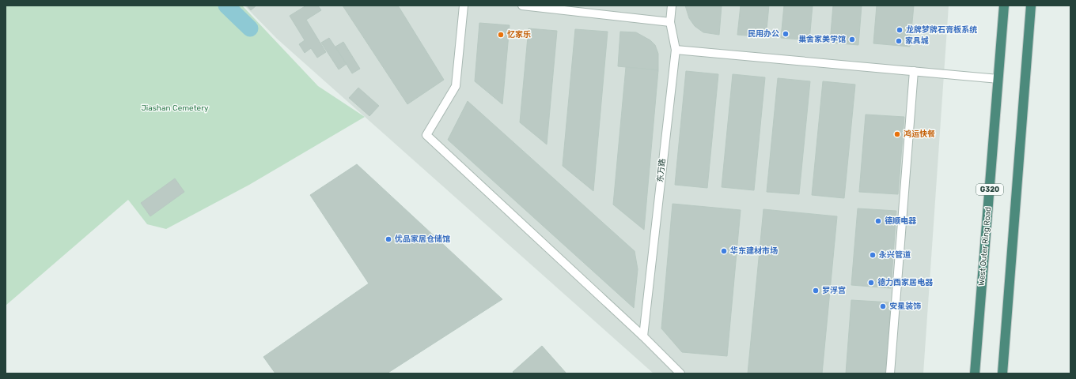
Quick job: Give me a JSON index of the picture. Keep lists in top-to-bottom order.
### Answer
{
  "streets": {
    "highway": ["G320", "West Outer Ring Road"],
    "lane": ["东万路"]
  },
  "parks": ["Jiashan Cemetery"],
  "places": [
    "龙牌梦牌石膏板系统",
    "民用办公",
    "忆家乐",
    "巢舍家美学馆",
    "家具城",
    "鸿运快餐",
    "德顺电器",
    "优品家居仓储馆",
    "华东建材市场",
    "永兴管道",
    "德力西家居电器",
    "罗浮宫",
    "安星装饰"
  ]
}
